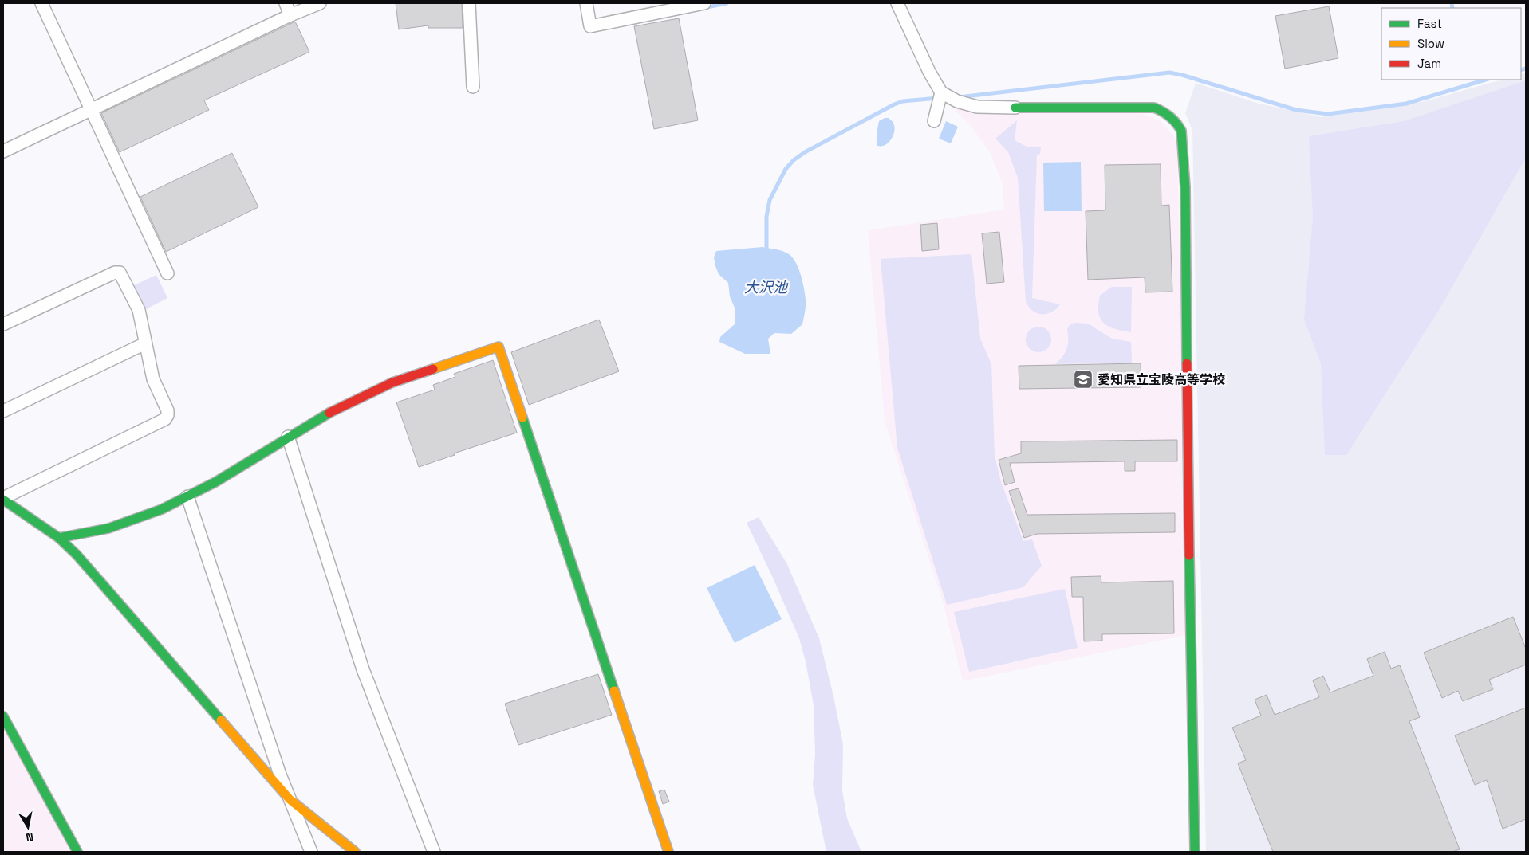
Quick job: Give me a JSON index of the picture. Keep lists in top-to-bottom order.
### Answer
{
  "water": ["大沢池"],
  "places": {
    "school or university": ["愛知県立宝陵高等学校"]
  },
  "legend": ["Fast", "Slow", "Jam"],
  "north": "bottom"
}
